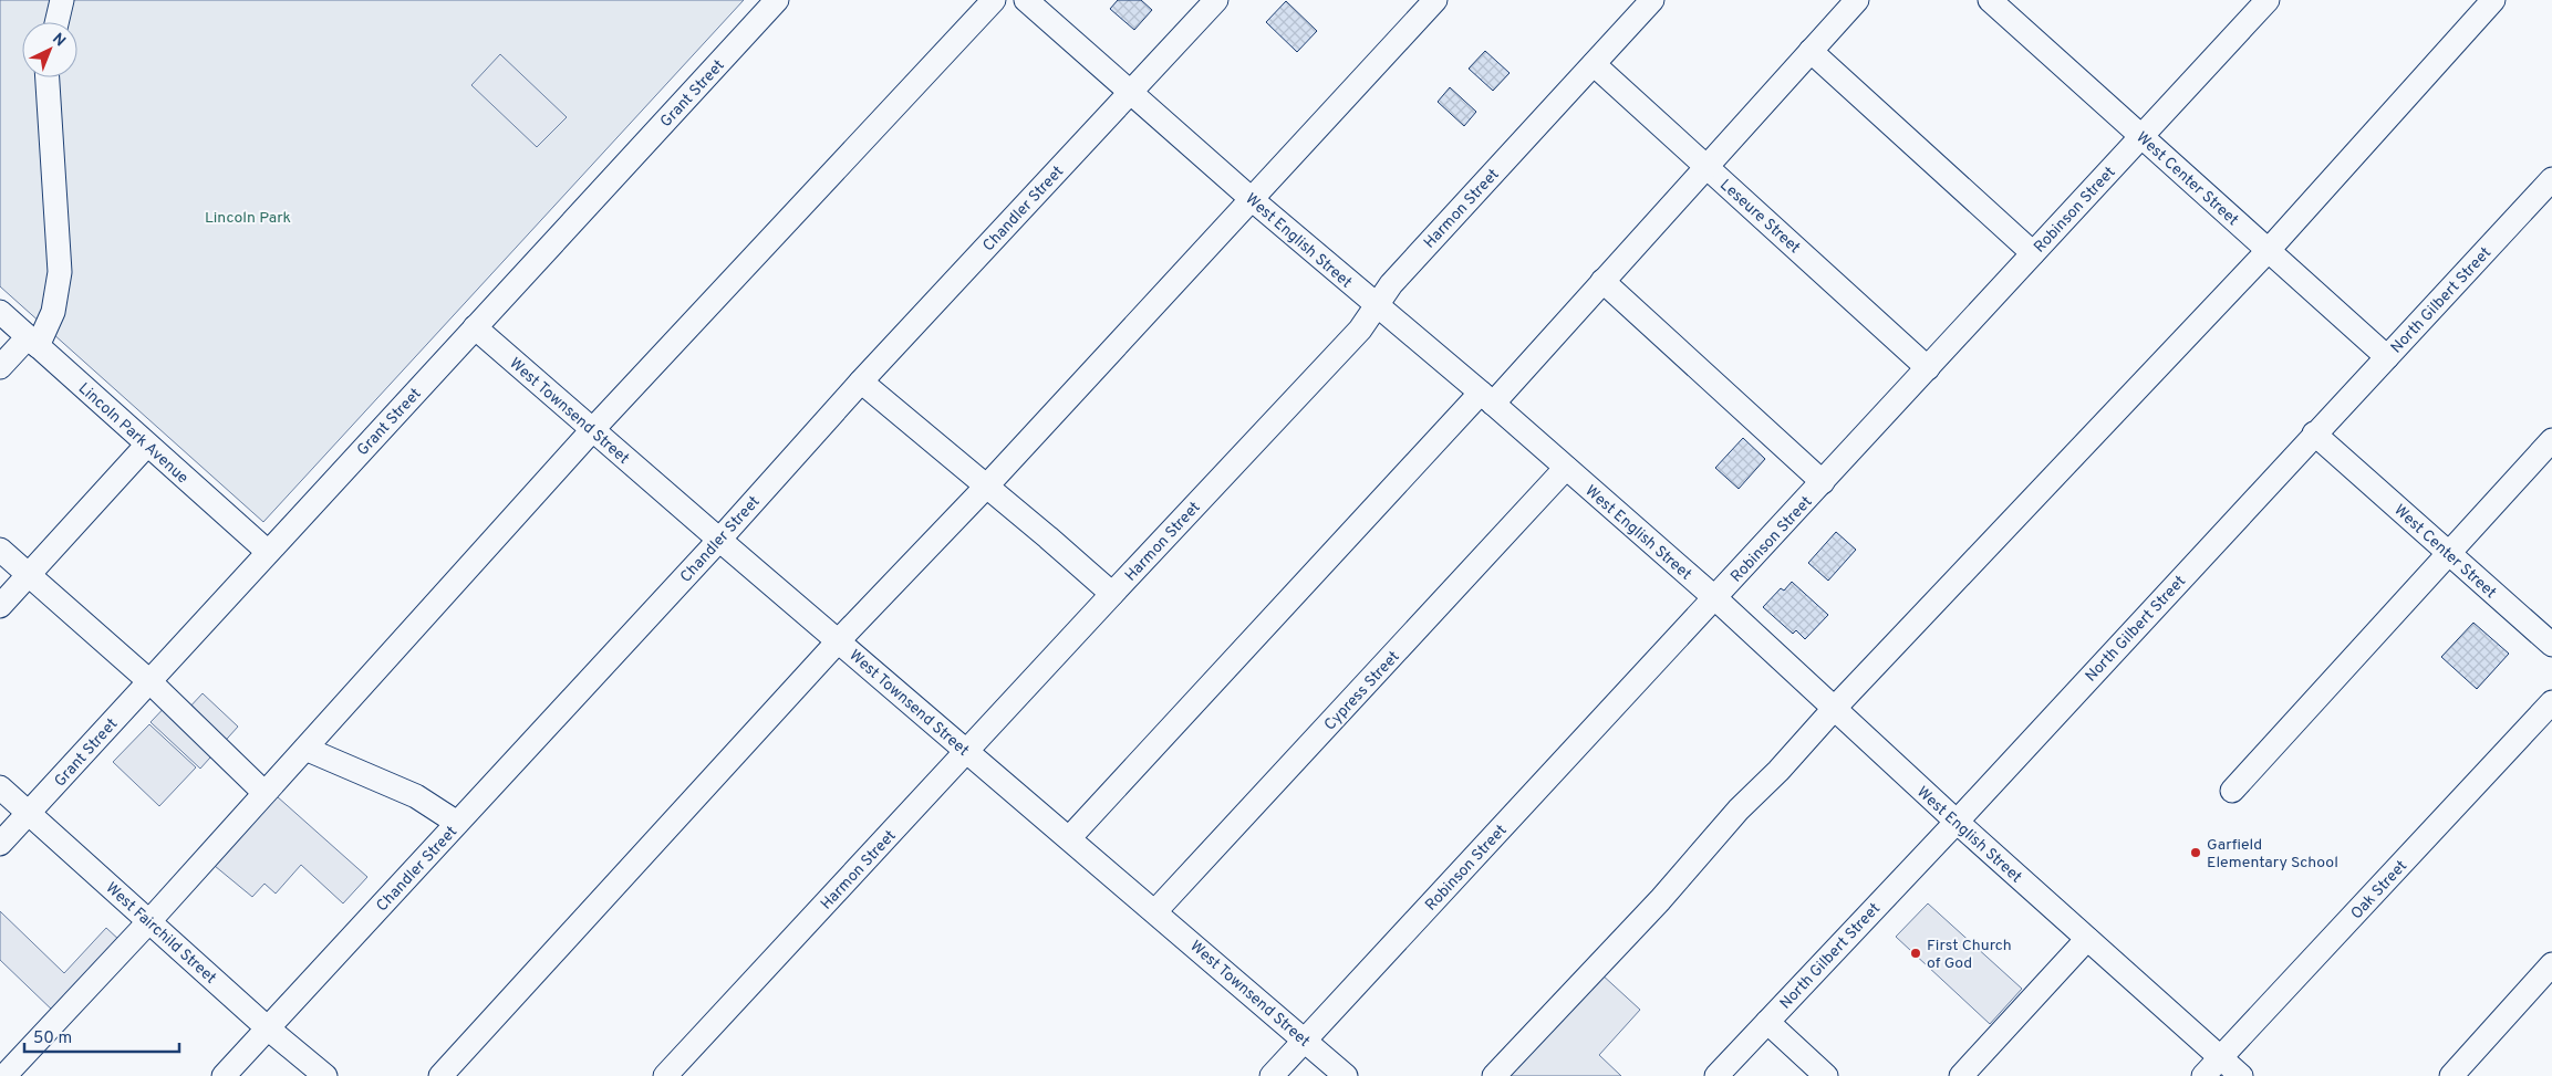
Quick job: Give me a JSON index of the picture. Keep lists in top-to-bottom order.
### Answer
{
  "streets": {
    "street": [
      "Grant Street",
      "West Center Street",
      "Chandler Street",
      "Harmon Street",
      "Robinson Street",
      "Leseure Street",
      "West English Street",
      "North Gilbert Street",
      "West Townsend Street",
      "Lincoln Park Avenue",
      "Cypress Street",
      "Oak Street",
      "West Fairchild Street"
    ]
  },
  "crossings": [
    ["Grant Street", "West Townsend Street"],
    ["Grant Street", "Lincoln Park Avenue"],
    ["Grant Street", "West Fairchild Street"],
    ["West Center Street", "Robinson Street"],
    ["West Center Street", "North Gilbert Street"],
    ["Chandler Street", "West English Street"],
    ["Chandler Street", "West Townsend Street"],
    ["Chandler Street", "West Fairchild Street"],
    ["Harmon Street", "Leseure Street"],
    ["Harmon Street", "West English Street"],
    ["Harmon Street", "West Townsend Street"],
    ["Robinson Street", "Leseure Street"],
    ["Robinson Street", "West English Street"],
    ["Robinson Street", "West Townsend Street"],
    ["West English Street", "North Gilbert Street"],
    ["West English Street", "Cypress Street"],
    ["West English Street", "Oak Street"],
    ["West Townsend Street", "Cypress Street"]
  ],
  "parks": ["Lincoln Park"],
  "places": ["Garfield Elementary School", "First Church of God"],
  "scale_bar": "50 m",
  "north": "top right"
}
